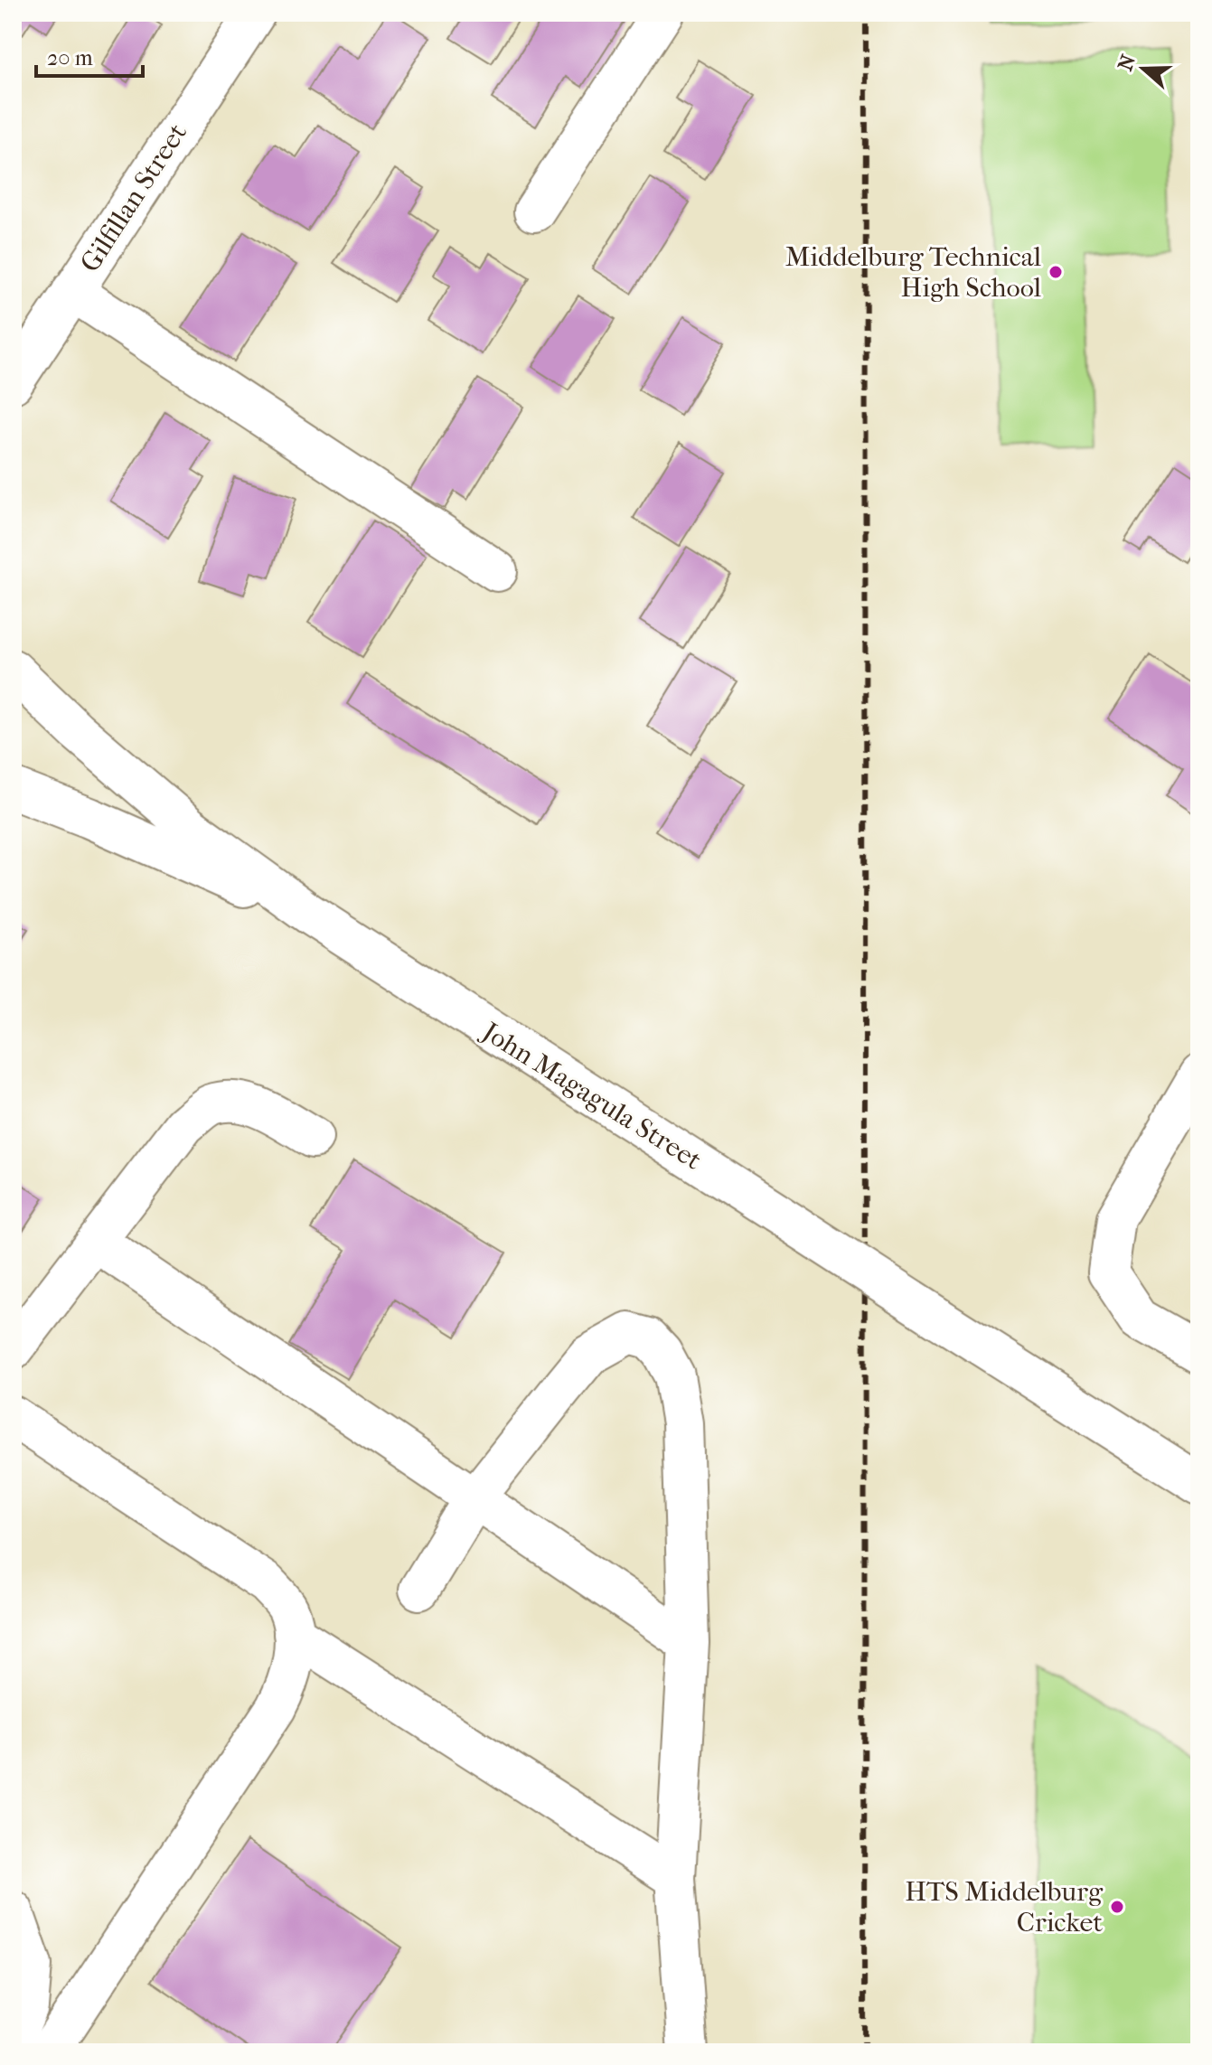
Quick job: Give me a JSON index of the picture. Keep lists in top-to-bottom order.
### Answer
{
  "streets": {
    "street": ["Gilfillan Street", "John Magagula Street"]
  },
  "places": ["Middelburg Technical High School", "HTS Middelburg Cricket"],
  "scale_bar": "20 m",
  "north": "left"
}
